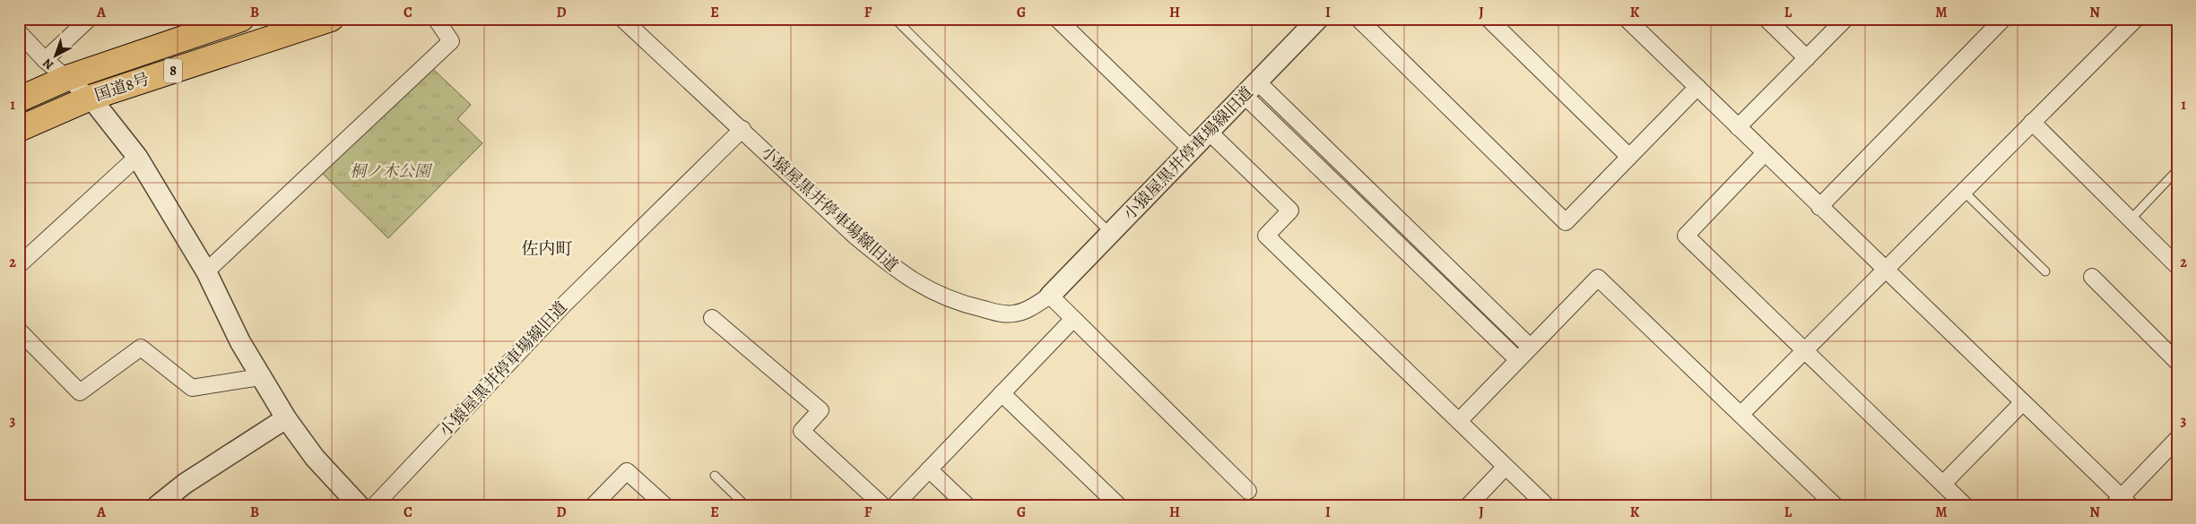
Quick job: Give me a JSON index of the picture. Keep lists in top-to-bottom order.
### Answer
{
  "streets": {
    "highway": ["8", "国道8号"],
    "street": ["小猿屋黒井停車場線旧道"]
  },
  "districts": ["佐内町"],
  "parks": ["桐ノ木公園"],
  "north": "bottom left",
  "grid": {
    "columns": [
      "A",
      "B",
      "C",
      "D",
      "E",
      "F",
      "G",
      "H",
      "I",
      "J",
      "K",
      "L",
      "M",
      "N"
    ],
    "rows": ["1", "2", "3"]
  }
}
